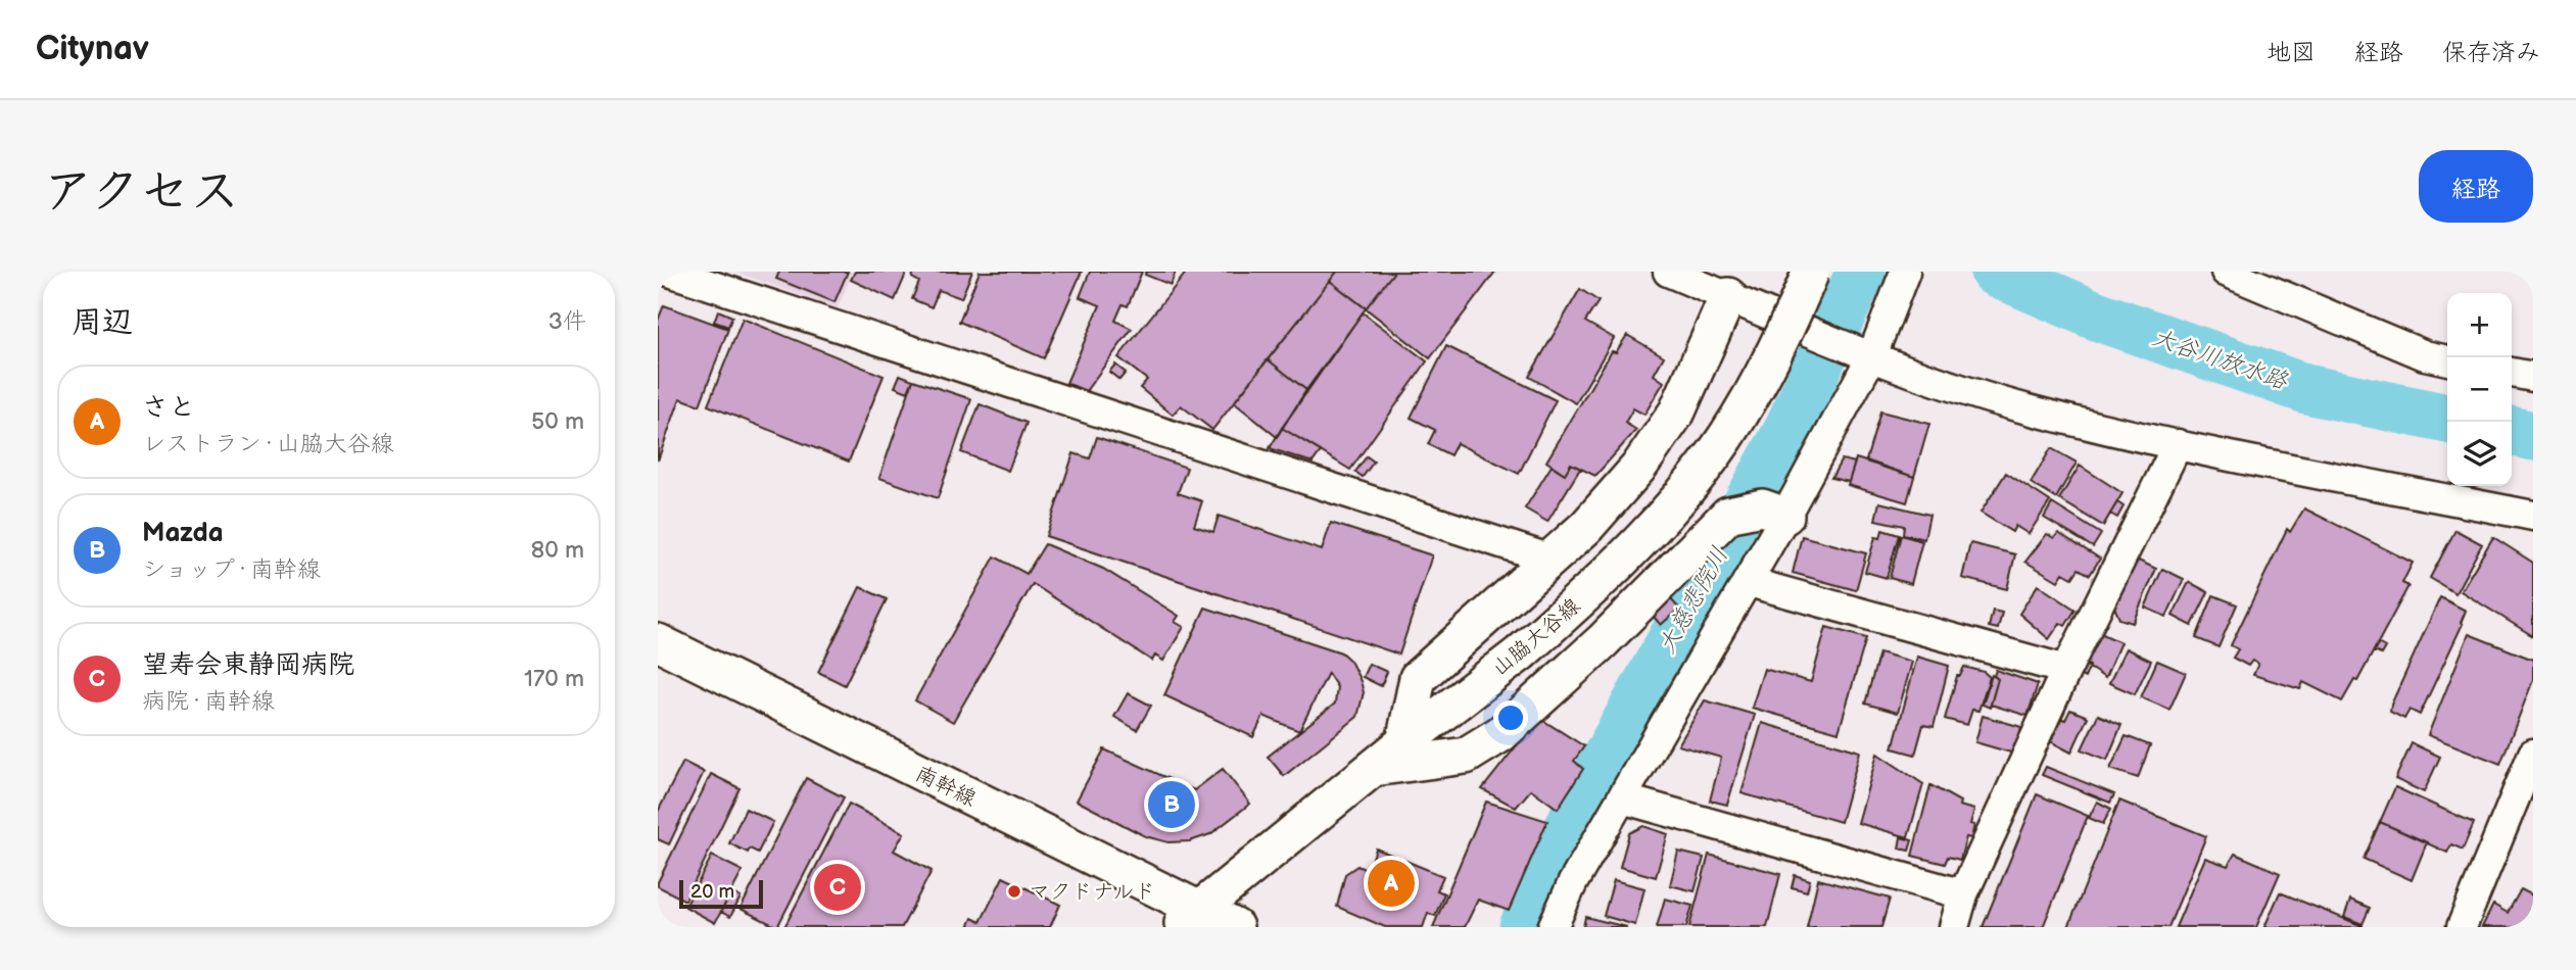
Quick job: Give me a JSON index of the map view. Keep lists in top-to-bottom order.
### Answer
{
  "streets": {
    "main road": ["山脇大谷線", "南幹線"]
  },
  "crossings": [
    ["山脇大谷線", "南幹線"]
  ],
  "water": ["大谷川放水路", "大慈悲院川"],
  "places": ["マクドナルド"],
  "scale_bar": "20 m",
  "page": {
    "header": "Citynav",
    "nav": ["地図", "経路", "保存済み"],
    "title": "アクセス",
    "buttons": "経路",
    "heading": ["周辺", "3件"],
    "map_buttons": ["+", "−"],
    "list": [
      {
        "mark": "A",
        "name": "さと",
        "note": "レストラン · 山脇大谷線",
        "value": "50 m"
      },
      {
        "mark": "B",
        "name": "Mazda",
        "note": "ショップ · 南幹線",
        "value": "80 m"
      },
      {
        "mark": "C",
        "name": "望寿会東静岡病院",
        "note": "病院 · 南幹線",
        "value": "170 m"
      }
    ],
    "pins": ["B", "A", "C"],
    "scale": "20 m"
  }
}
